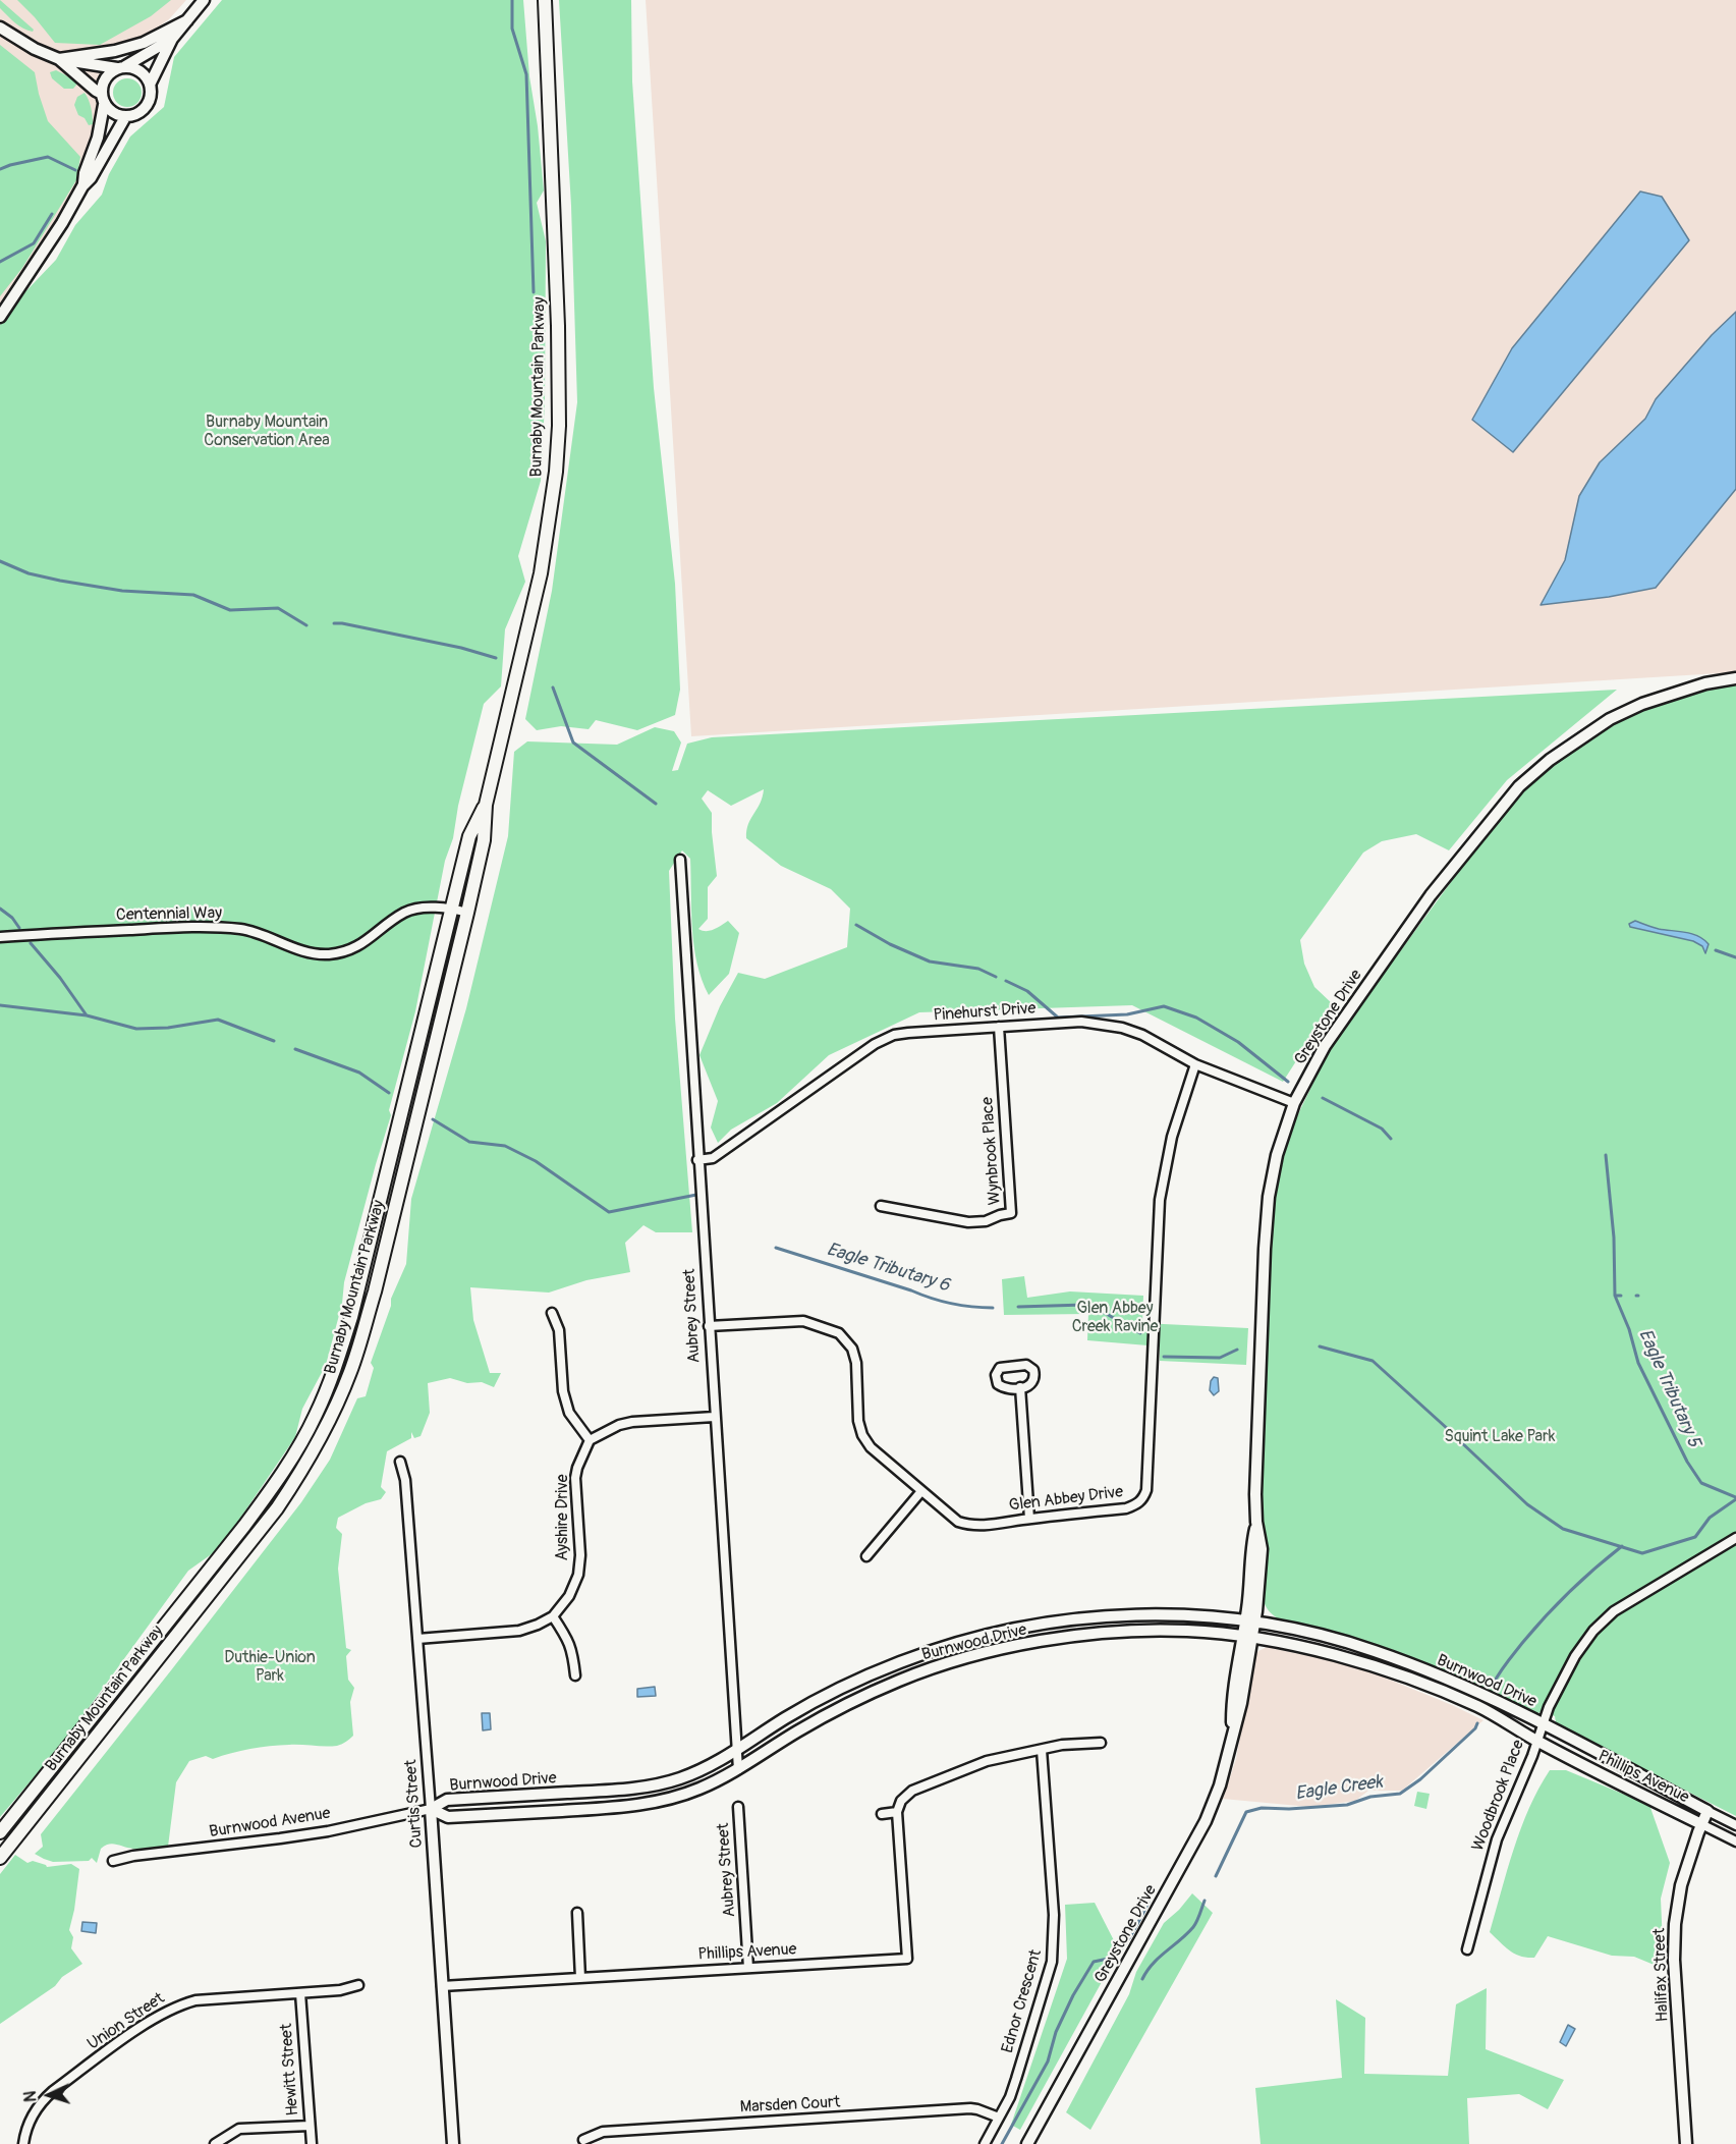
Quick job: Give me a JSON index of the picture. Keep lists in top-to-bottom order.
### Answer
{
  "streets": {
    "main road": ["Burnaby Mountain Parkway"],
    "street": [
      "Centennial Way",
      "Pinehurst Drive",
      "Greystone Drive",
      "Wynbrook Place",
      "Aubrey Street",
      "Glen Abbey Drive",
      "Ayshire Drive",
      "Burnwood Drive",
      "Phillips Avenue",
      "Woodbrook Place",
      "Curtis Street",
      "Burnwood Avenue",
      "Halifax Street",
      "Ednor Crescent",
      "Union Street",
      "Hewitt Street",
      "Marsden Court"
    ]
  },
  "crossings": [
    ["Burnaby Mountain Parkway", "Centennial Way"],
    ["Pinehurst Drive", "Greystone Drive"],
    ["Pinehurst Drive", "Wynbrook Place"],
    ["Pinehurst Drive", "Aubrey Street"],
    ["Pinehurst Drive", "Glen Abbey Drive"],
    ["Greystone Drive", "Burnwood Drive"],
    ["Aubrey Street", "Glen Abbey Drive"],
    ["Aubrey Street", "Burnwood Drive"],
    ["Aubrey Street", "Phillips Avenue"],
    ["Ayshire Drive", "Curtis Street"],
    ["Burnwood Drive", "Phillips Avenue"],
    ["Burnwood Drive", "Woodbrook Place"],
    ["Burnwood Drive", "Curtis Street"],
    ["Burnwood Drive", "Burnwood Avenue"],
    ["Phillips Avenue", "Woodbrook Place"],
    ["Phillips Avenue", "Curtis Street"],
    ["Phillips Avenue", "Halifax Street"],
    ["Curtis Street", "Burnwood Avenue"],
    ["Ednor Crescent", "Marsden Court"],
    ["Union Street", "Hewitt Street"]
  ],
  "water": ["Eagle Tributary 6", "Eagle Tributary 5", "Eagle Creek"],
  "parks": [
    "Burnaby Mountain Conservation Area",
    "Glen Abbey Creek Ravine",
    "Squint Lake Park",
    "Duthie-Union Park"
  ],
  "north": "left"
}
